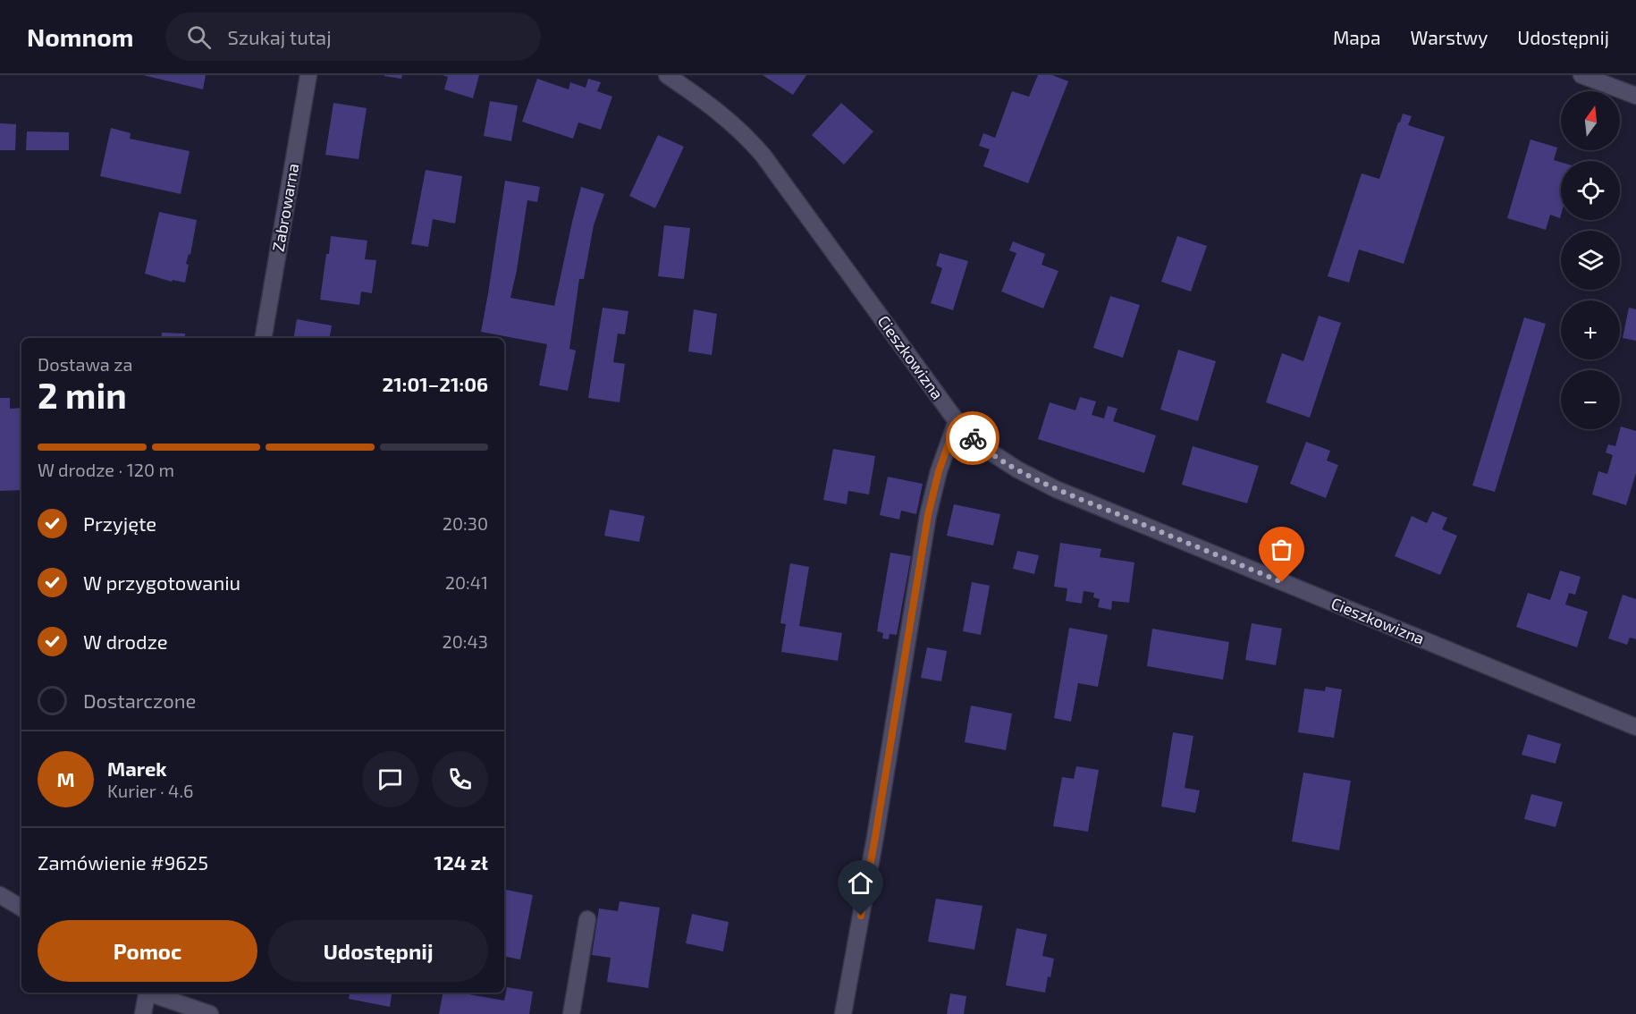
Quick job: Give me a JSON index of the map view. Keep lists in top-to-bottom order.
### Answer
{
  "streets": {
    "street": ["Zabrowarna", "Cieszkowizna"]
  },
  "north": "top",
  "page": {
    "header": "Nomnom",
    "search": "Szukaj tutaj",
    "nav": ["Mapa", "Warstwy", "Udostępnij"],
    "map_buttons": ["+", "−"],
    "heading": ["2 min", "Dostawa za", "21:01–21:06"],
    "panel": [
      "Marek",
      "Kurier · 4.6",
      "Zamówienie #9625",
      "124 zł"
    ],
    "bar": "W drodze · 120 m",
    "list": [
      ["Przyjęte", "20:30"],
      ["W przygotowaniu", "20:41"],
      ["W drodze", "20:43"],
      "Dostarczone"
    ],
    "round": "M",
    "buttons": ["Pomoc", "Udostępnij"]
  }
}
